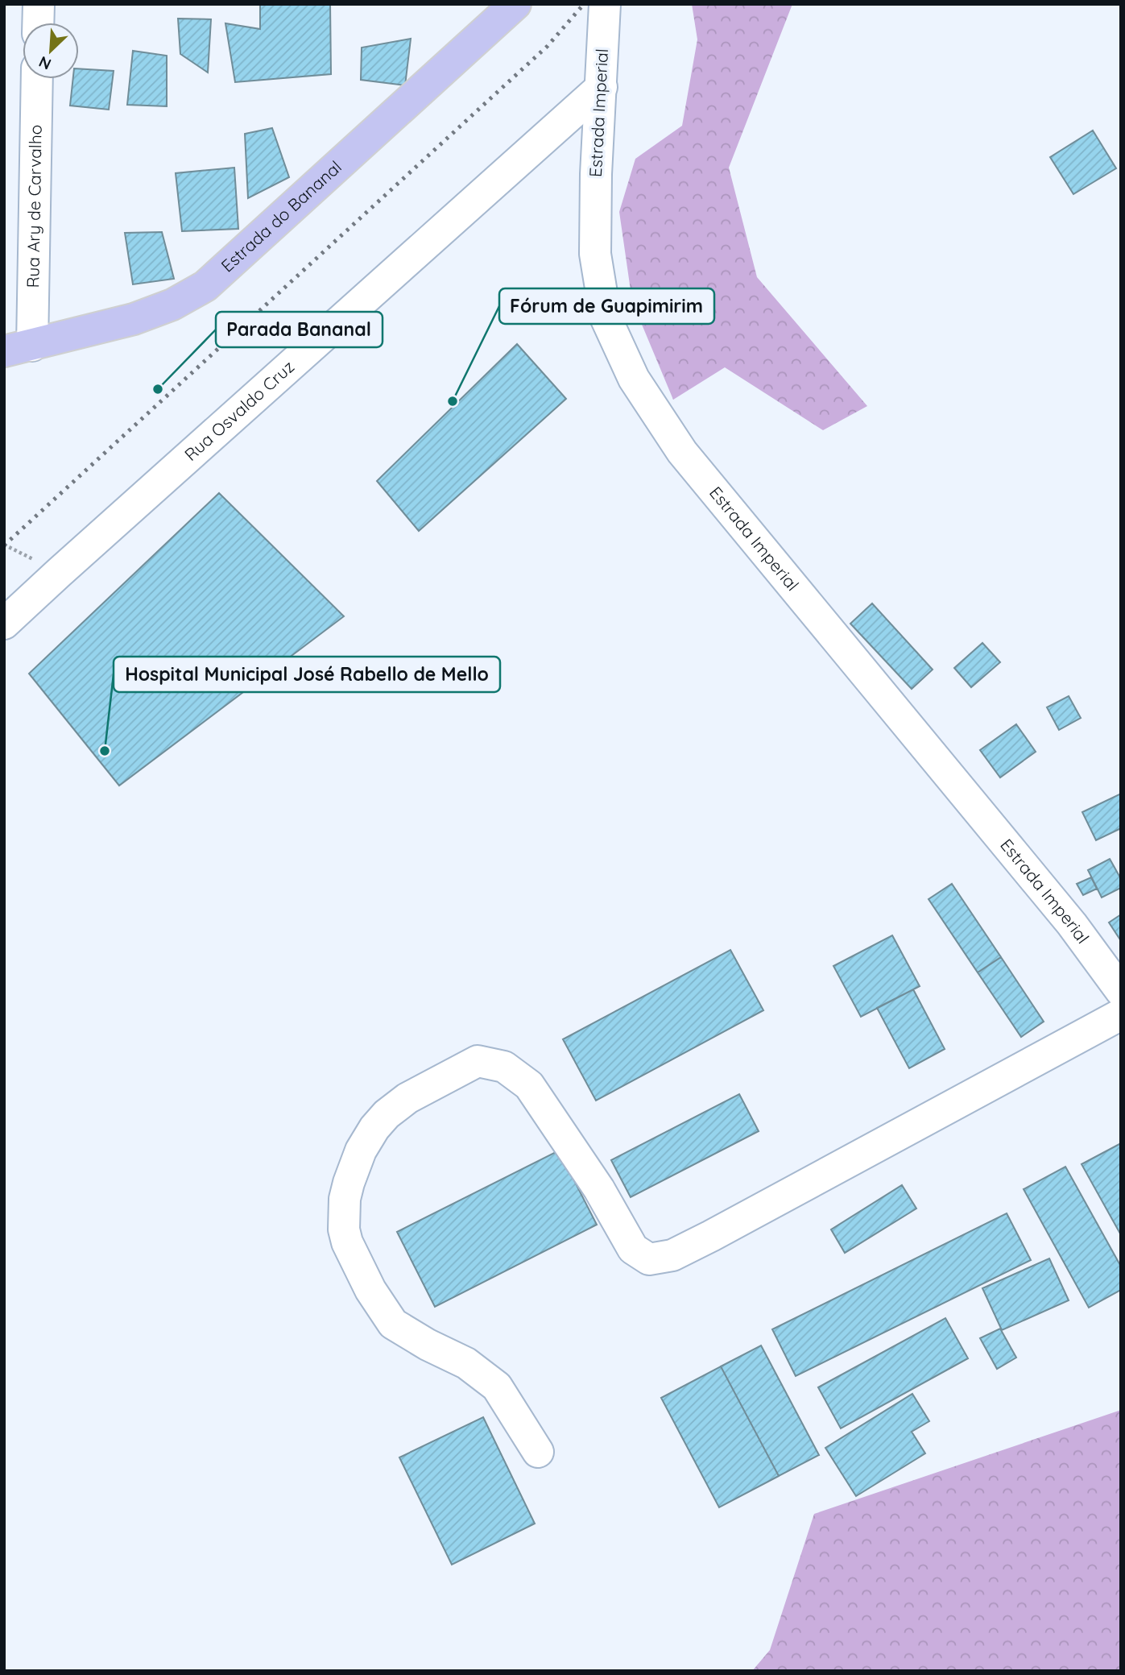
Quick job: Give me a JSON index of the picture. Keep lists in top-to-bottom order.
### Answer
{
  "streets": {
    "main road": ["Estrada do Bananal"],
    "street": ["Estrada Imperial", "Rua Ary de Carvalho", "Rua Osvaldo Cruz"]
  },
  "crossings": [
    ["Estrada Imperial", "Rua Osvaldo Cruz"],
    ["Rua Ary de Carvalho", "Estrada do Bananal"]
  ],
  "places": ["Parada Bananal", "Fórum de Guapimirim", "Hospital Municipal José Rabello de Mello"],
  "north": "bottom left"
}
